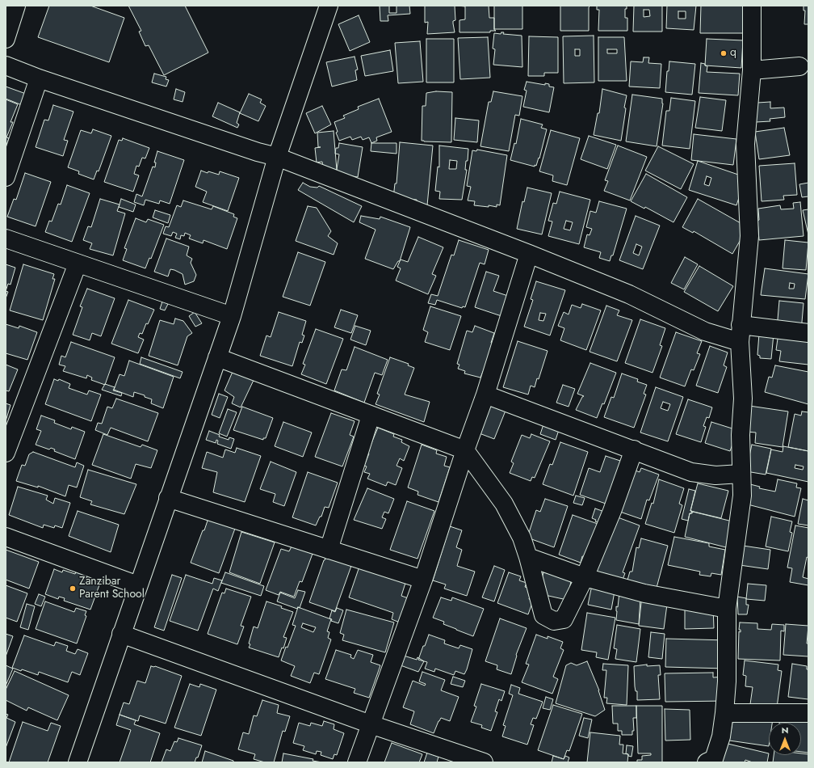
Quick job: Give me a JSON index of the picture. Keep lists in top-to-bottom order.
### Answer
{
  "places": ["q", "Zanzibar Parent School"],
  "north": "top"
}
